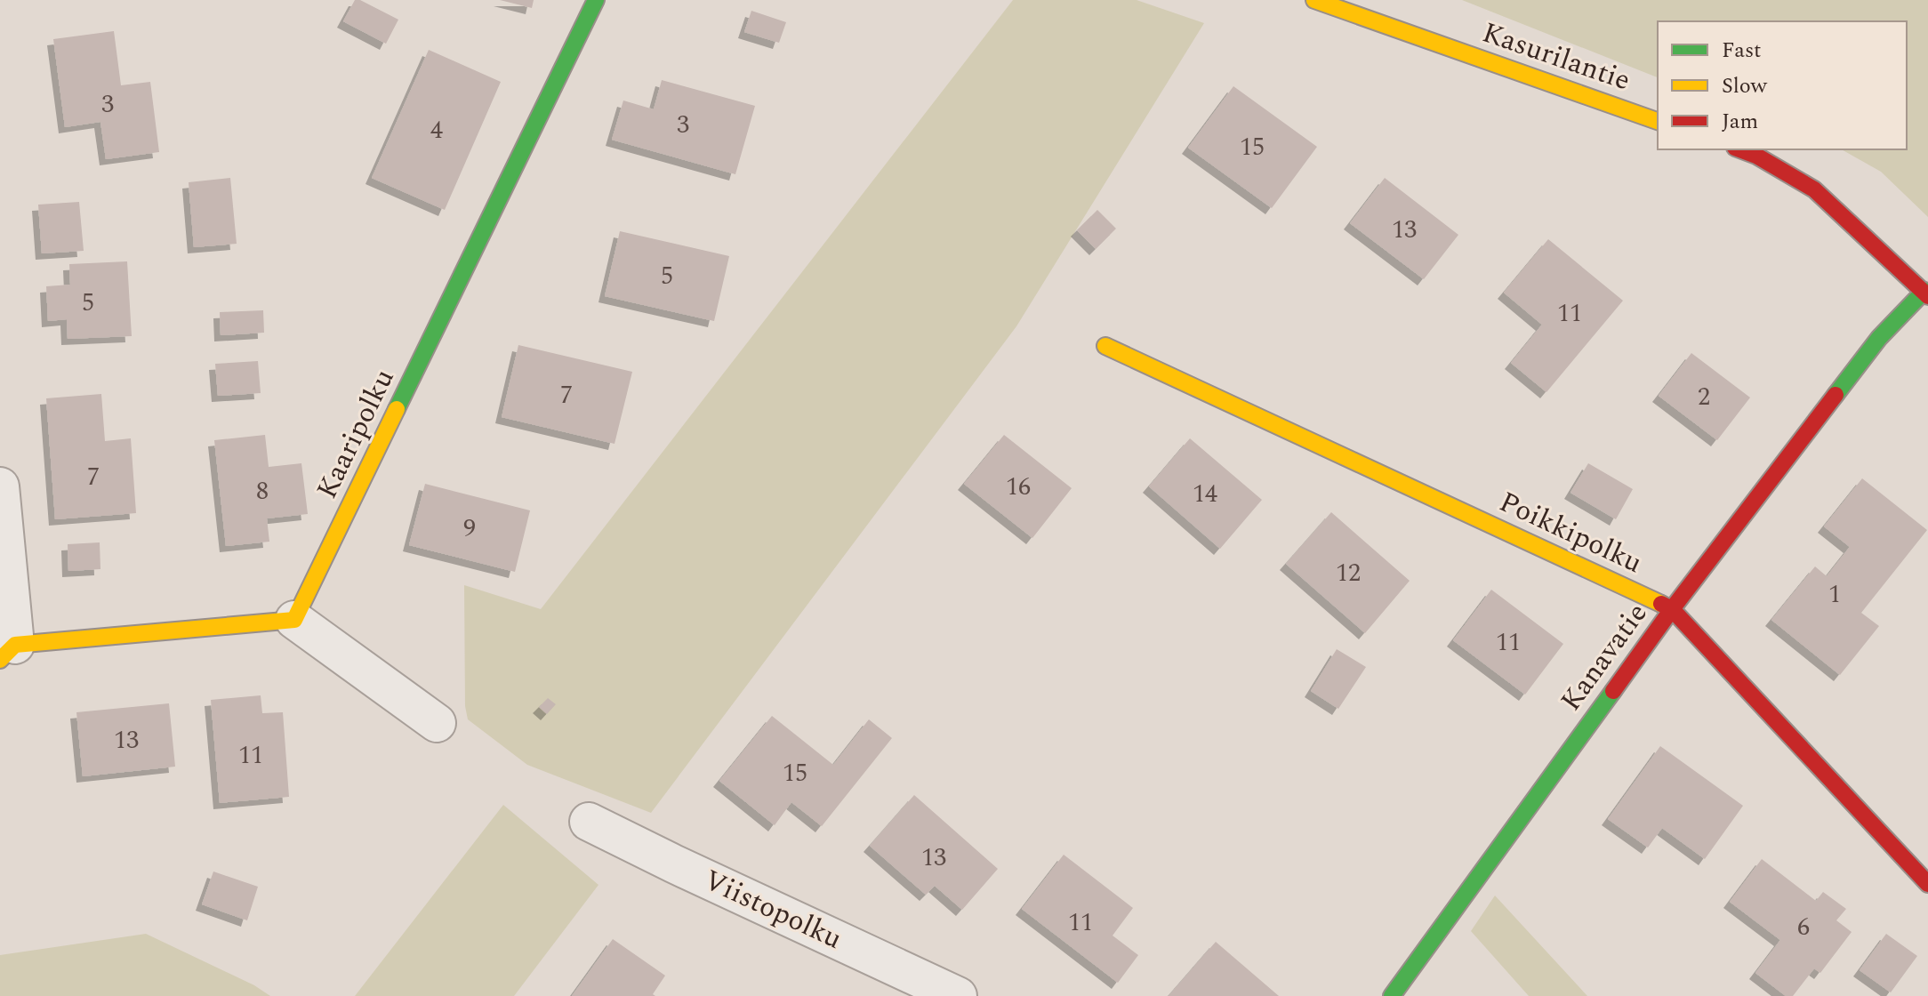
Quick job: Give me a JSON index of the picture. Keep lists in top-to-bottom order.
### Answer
{
  "streets": {
    "street": [
      "Kasurilantie",
      "Kaaripolku",
      "Poikkipolku",
      "Kanavatie",
      "Viistopolku"
    ]
  },
  "crossings": [
    ["Poikkipolku", "Kanavatie"]
  ],
  "house_numbers": [
    "3",
    "3",
    "4",
    "15",
    "13",
    "5",
    "5",
    "11",
    "7",
    "2",
    "7",
    "16",
    "8",
    "14",
    "9",
    "12",
    "1",
    "11",
    "13",
    "11",
    "15",
    "13",
    "11",
    "6"
  ],
  "legend": ["Fast", "Slow", "Jam"]
}
